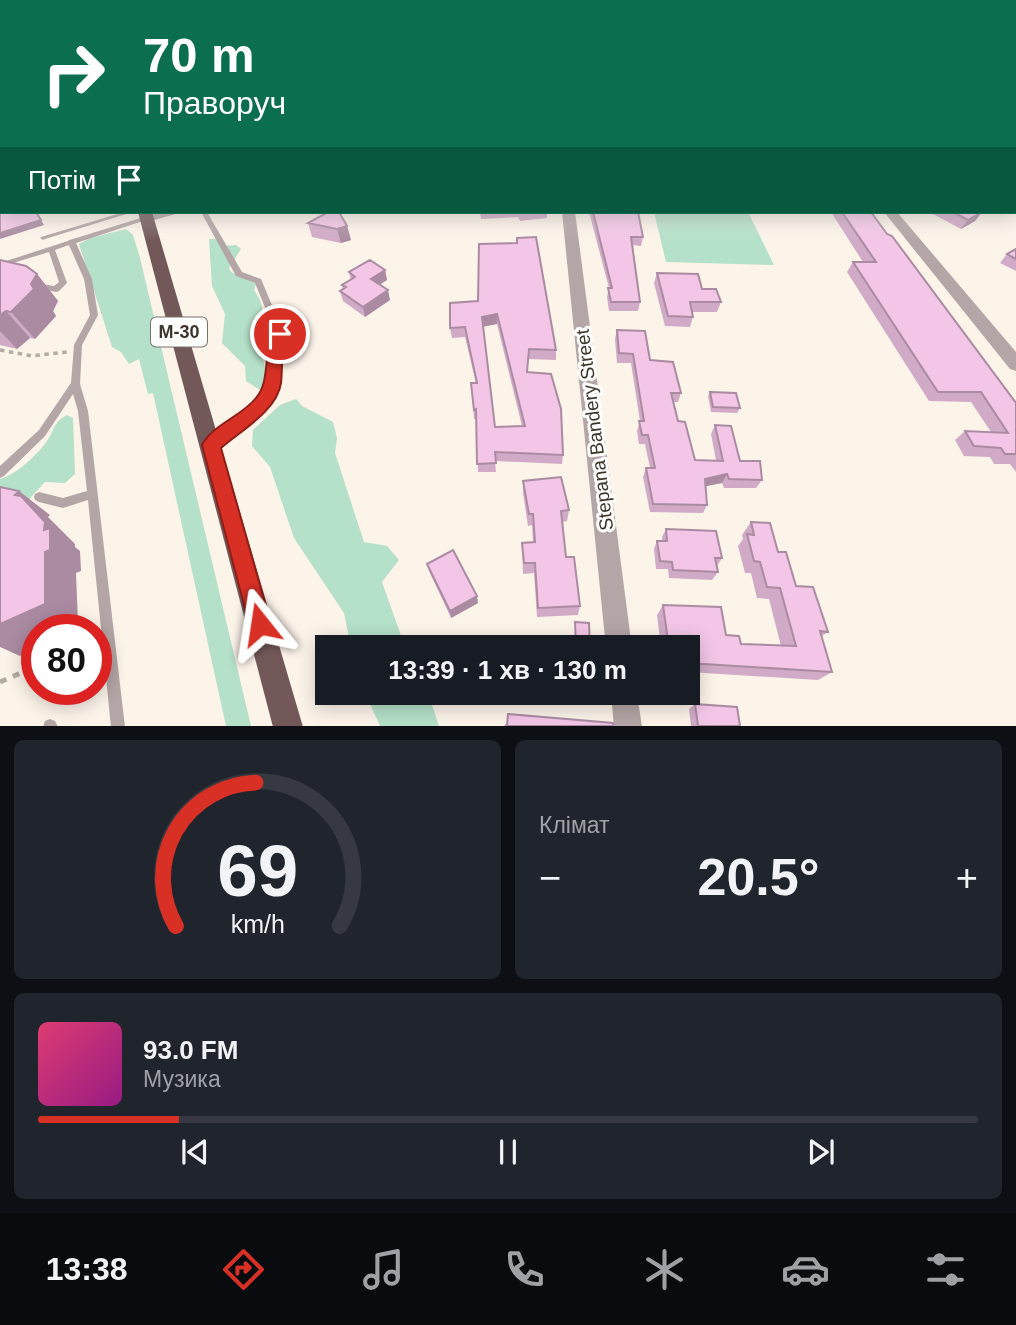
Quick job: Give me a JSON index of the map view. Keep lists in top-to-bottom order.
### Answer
{
  "streets": {
    "highway": ["М-30"],
    "street": ["Stepana Bandery Street"]
  },
  "page": {
    "turn": ["70 m", "Праворуч"],
    "then": "Потім",
    "limit": "80",
    "trip": "13:39 · 1 хв · 130 m",
    "tile": "Клімат",
    "heat": ["−", "20.5°", "+"],
    "song": ["93.0 FM", "Музика"],
    "tabs": "13:38",
    "gauge": ["69", "km/h"]
  }
}
